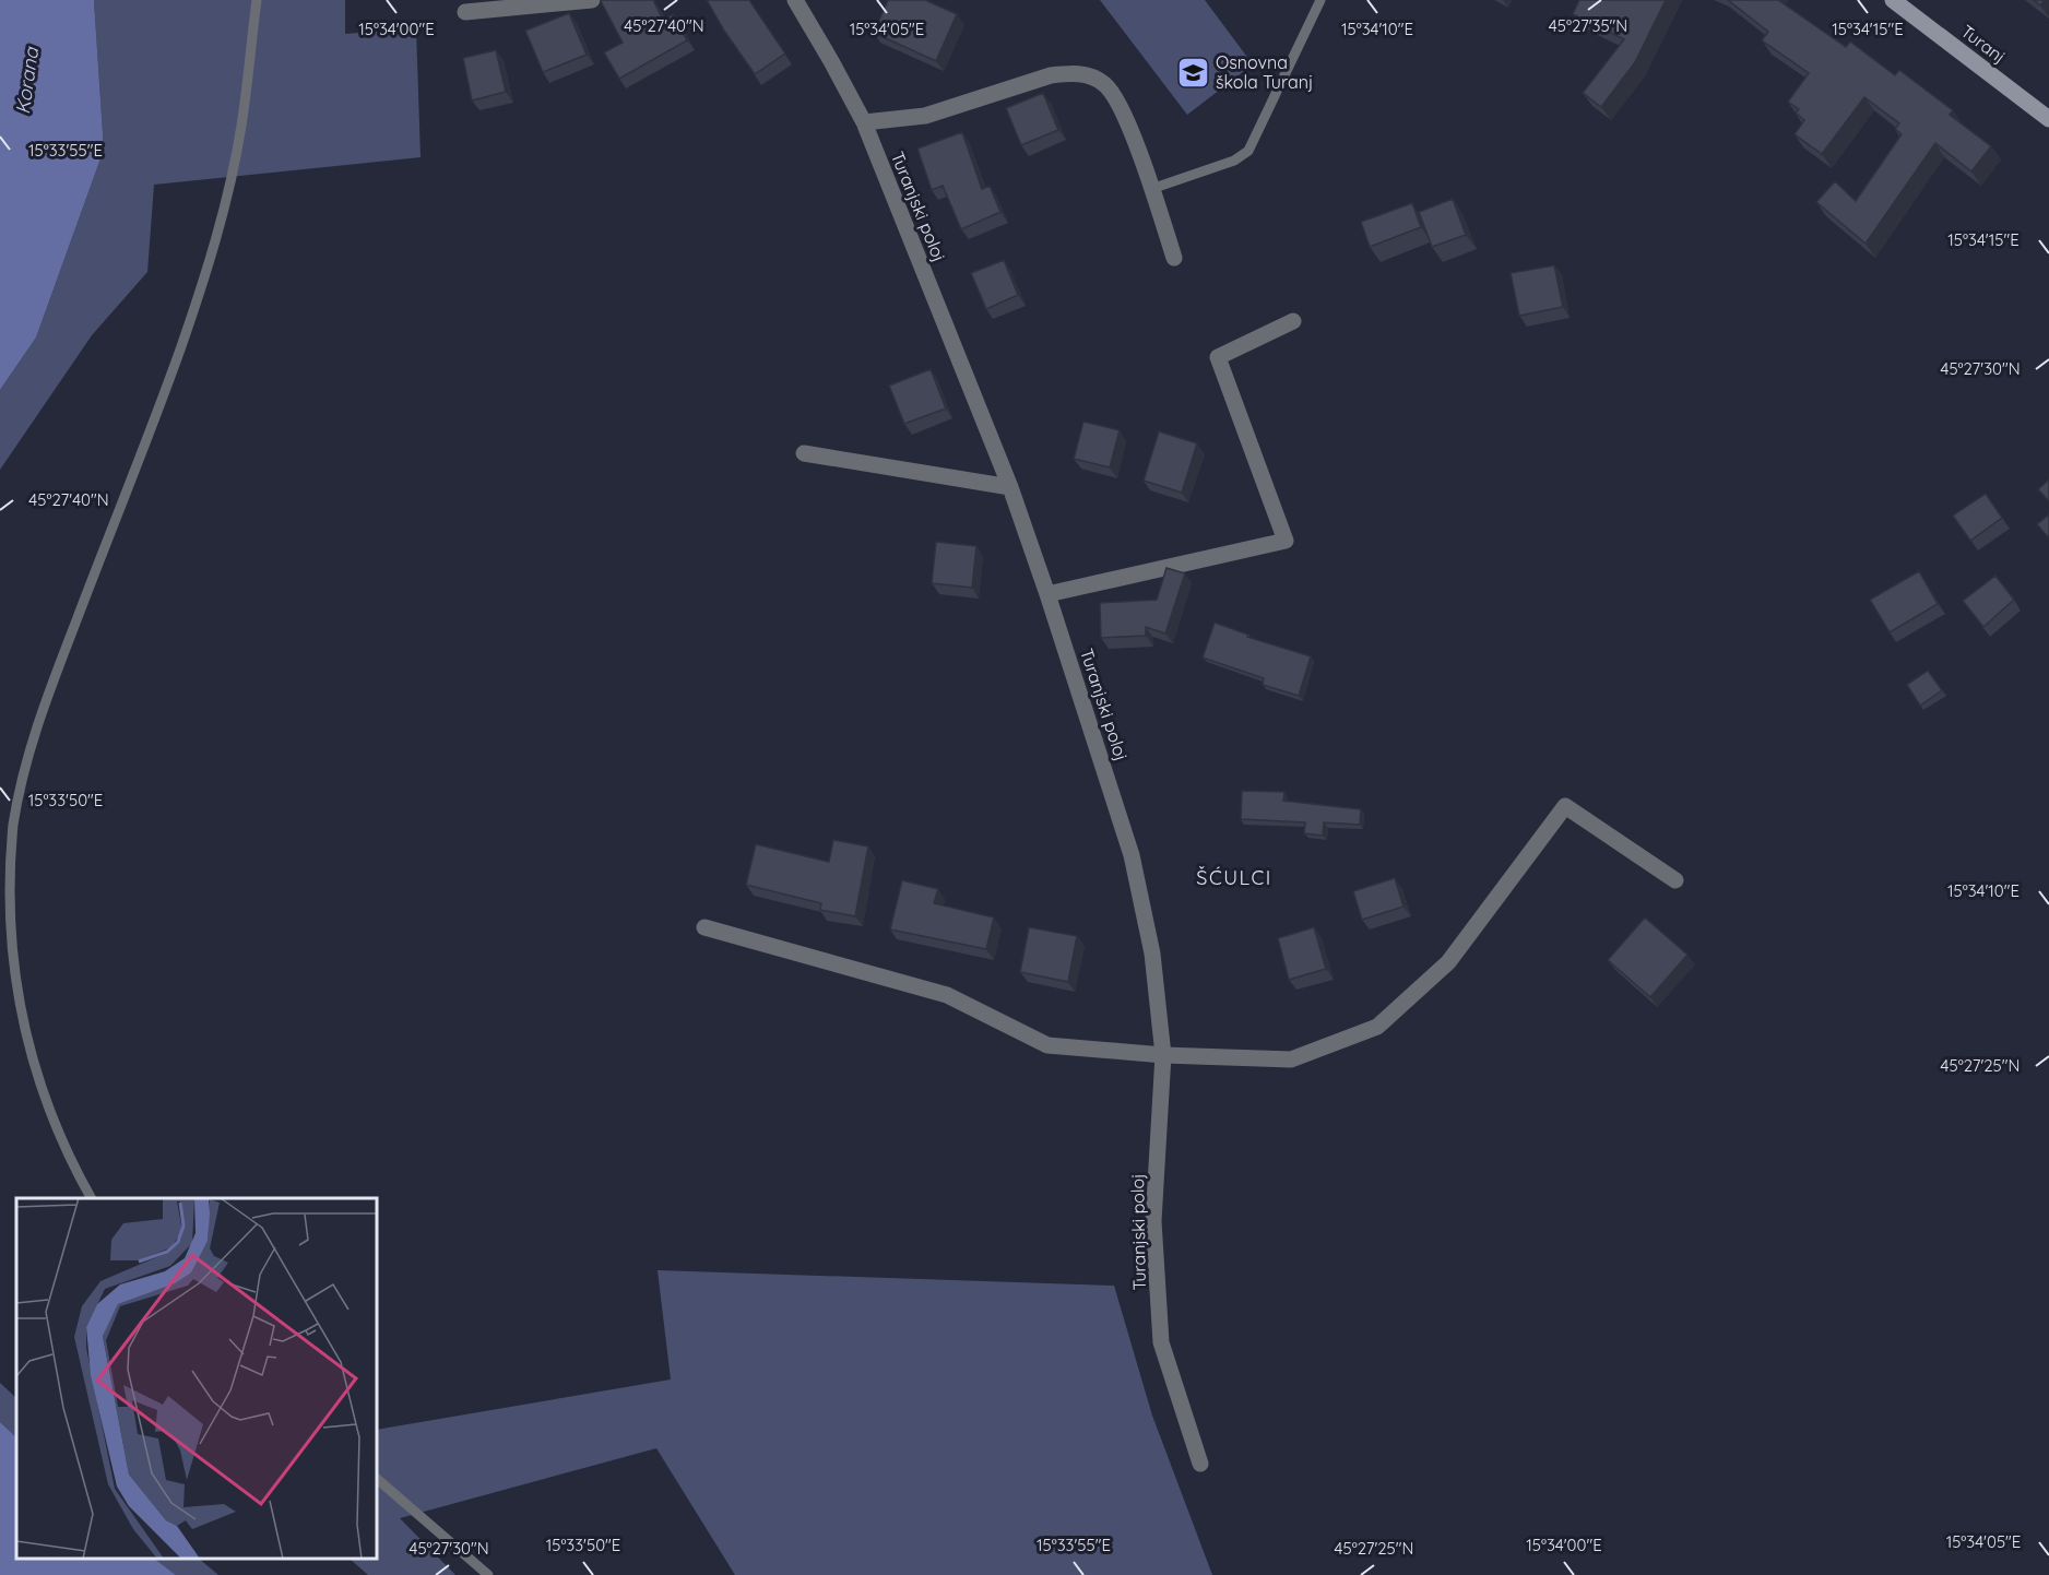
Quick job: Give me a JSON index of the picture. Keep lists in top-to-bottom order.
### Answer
{
  "streets": {
    "main road": ["Turanj"],
    "street": ["Turanjski poloj"]
  },
  "districts": ["ŠĆULCI"],
  "water": ["Korana"],
  "places": {
    "school or university": ["Osnovna škola Turanj"]
  },
  "coordinates": [
    "45°27'40\"N",
    "45°27'35\"N",
    "15°34'00\"E",
    "15°34'05\"E",
    "15°34'10\"E",
    "15°34'15\"E",
    "15°33'55\"E",
    "45°27'30\"N",
    "15°33'50\"E",
    "45°27'25\"N"
  ]
}
